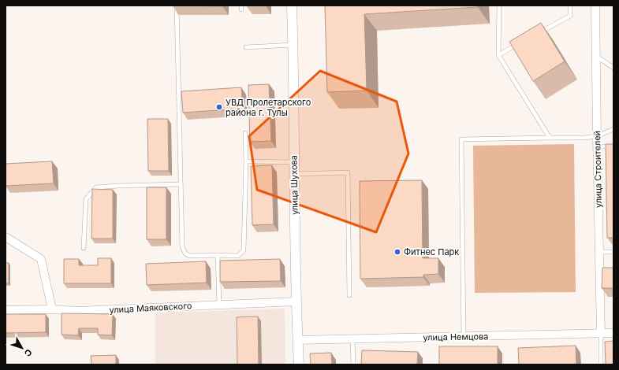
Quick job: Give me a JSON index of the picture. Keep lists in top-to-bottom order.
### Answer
{
  "streets": {
    "street": [
      "улица Строителей",
      "улица Шухова",
      "улица Маяковского",
      "улица Немцова"
    ]
  },
  "crossings": [
    ["улица Строителей", "улица Немцова"],
    ["улица Шухова", "улица Маяковского"],
    ["улица Шухова", "улица Немцова"]
  ],
  "places": ["УВД Пролетарского района г. Тулы", "Фитнес Парк"],
  "north": "bottom right"
}
